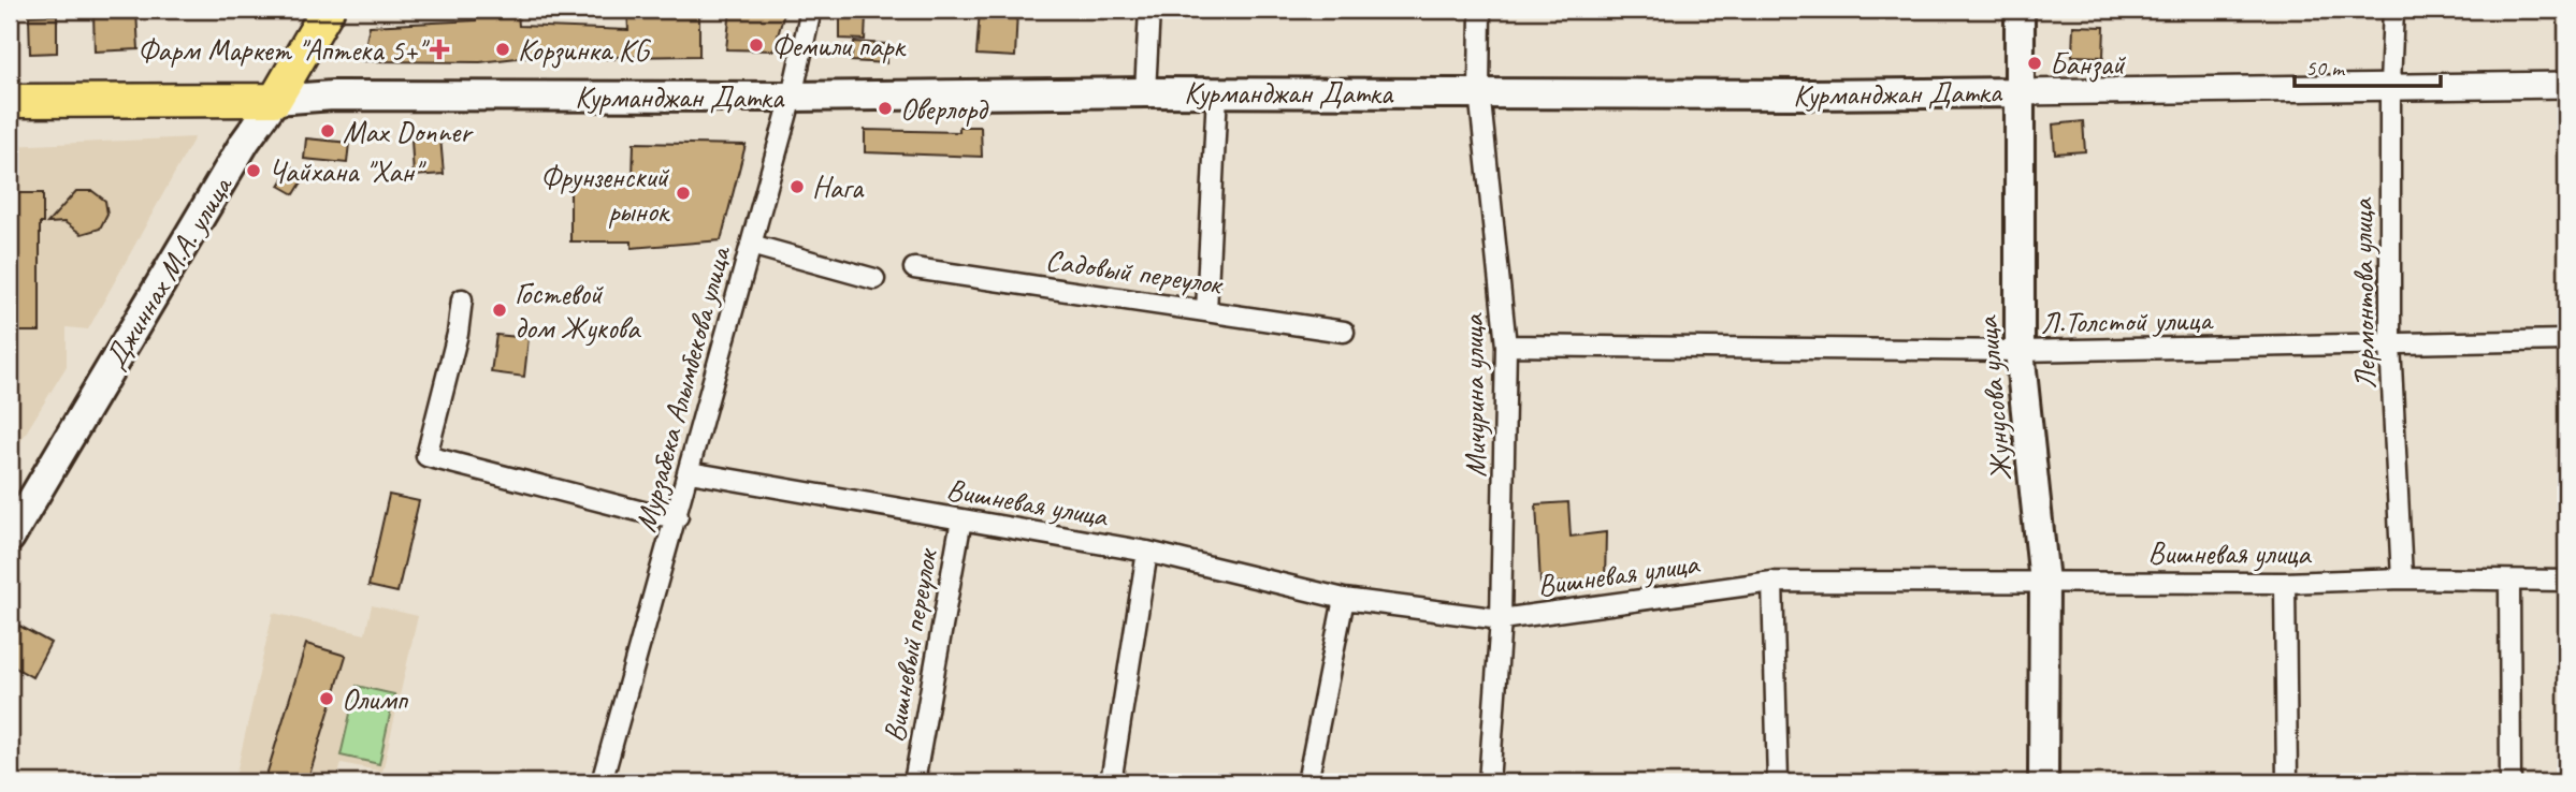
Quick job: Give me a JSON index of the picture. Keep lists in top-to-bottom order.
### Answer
{
  "streets": {
    "main road": ["Курманджан Датка", "Джиннах М.А. улица", "Жунусова улица"],
    "street": [
      "Садовый переулок",
      "Лермонтова улица",
      "Л.Толстой улица",
      "Мурзабека Алымбекова улица",
      "Мичурина улица",
      "Вишневая улица",
      "Вишневый переулок"
    ]
  },
  "crossings": [
    ["Курманджан Датка", "Джиннах М.А. улица"],
    ["Курманджан Датка", "Лермонтова улица"],
    ["Курманджан Датка", "Мурзабека Алымбекова улица"],
    ["Курманджан Датка", "Мичурина улица"],
    ["Курманджан Датка", "Жунусова улица"],
    ["Лермонтова улица", "Л.Толстой улица"],
    ["Лермонтова улица", "Вишневая улица"],
    ["Л.Толстой улица", "Мичурина улица"],
    ["Л.Толстой улица", "Жунусова улица"],
    ["Мурзабека Алымбекова улица", "Вишневая улица"],
    ["Мичурина улица", "Вишневая улица"],
    ["Жунусова улица", "Вишневая улица"],
    ["Вишневая улица", "Вишневый переулок"]
  ],
  "places": {
    "other": [
      "Фемили парк",
      "Корзинка KG",
      "Банзай",
      "Оверлорд",
      "Max Donner",
      "Чайхана \"Хан\"",
      "Нага",
      "Фрунзенский рынок",
      "Гостевой дом Жукова",
      "Олимп"
    ],
    "health": ["Фарм Маркет \"Аптека 5+\""]
  },
  "scale_bar": "50 m"
}
